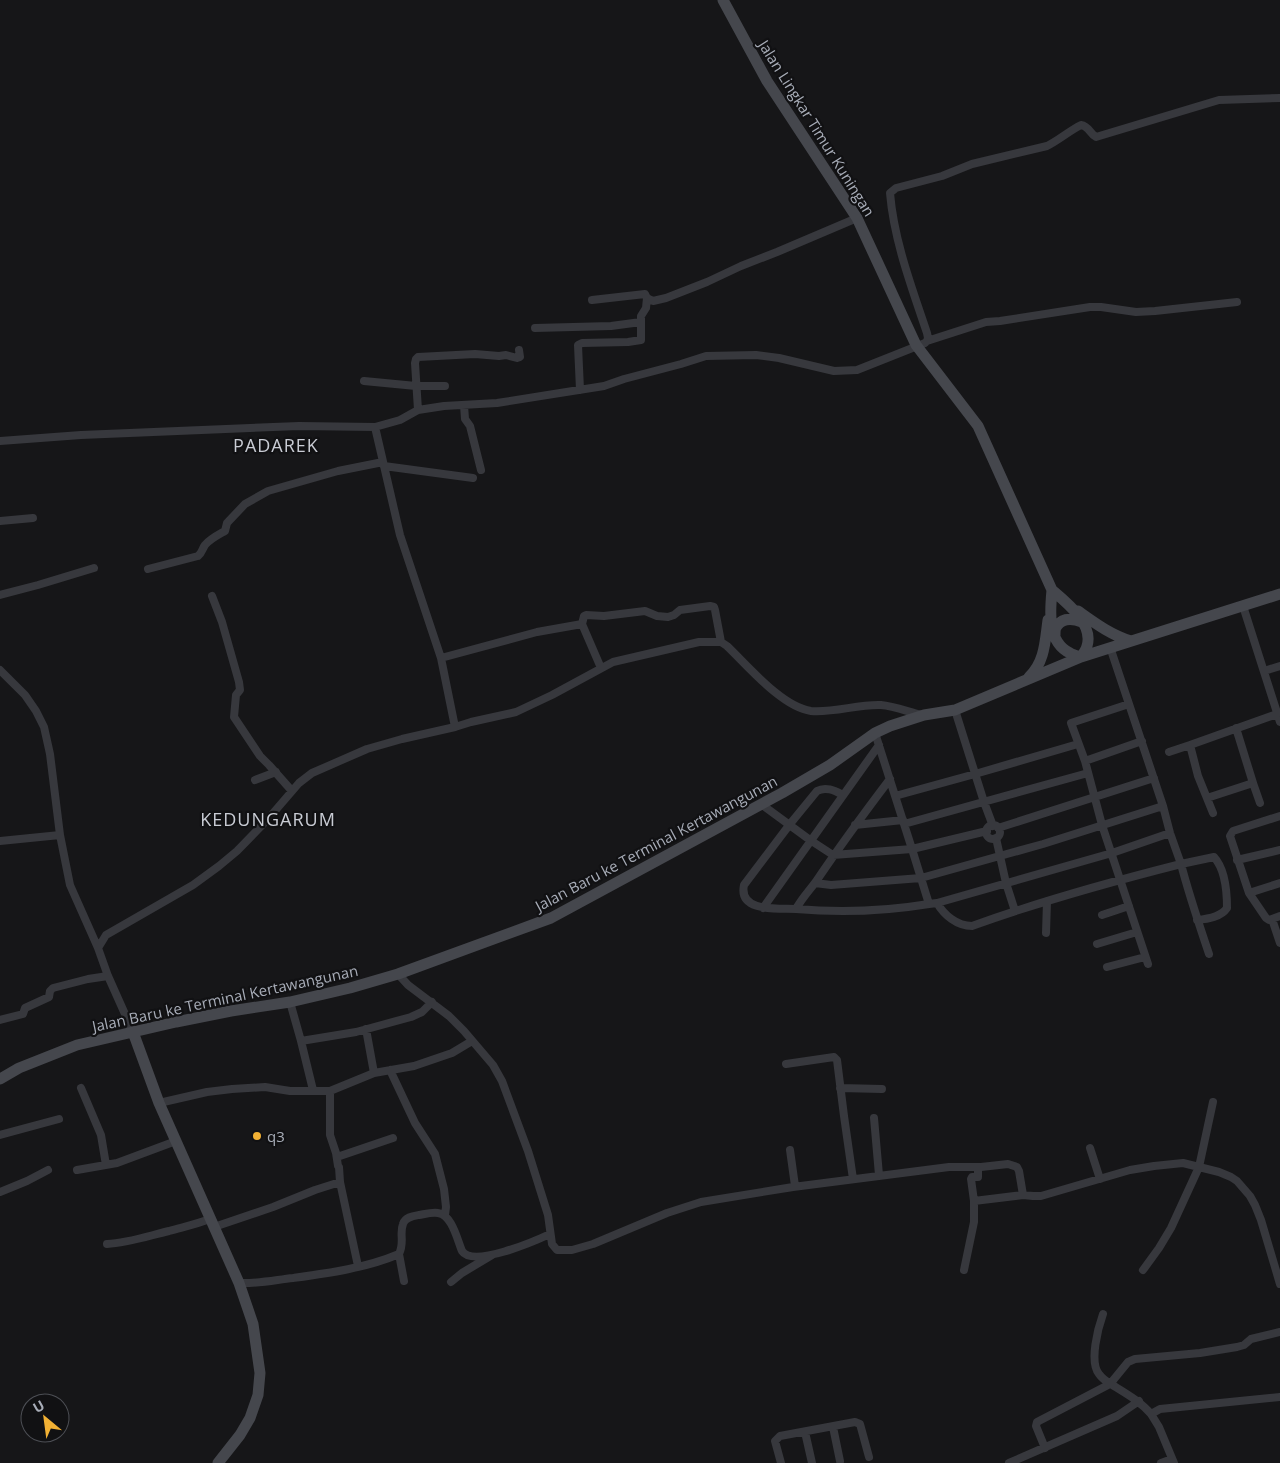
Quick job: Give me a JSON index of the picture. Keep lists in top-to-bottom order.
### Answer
{
  "streets": {
    "main road": ["Jalan Lingkar Timur Kuningan", "Jalan Baru ke Terminal Kertawangunan"]
  },
  "crossings": [
    ["Jalan Lingkar Timur Kuningan", "Jalan Baru ke Terminal Kertawangunan"]
  ],
  "districts": ["PADAREK", "KEDUNGARUM"],
  "places": ["q3"],
  "north": "top left"
}
